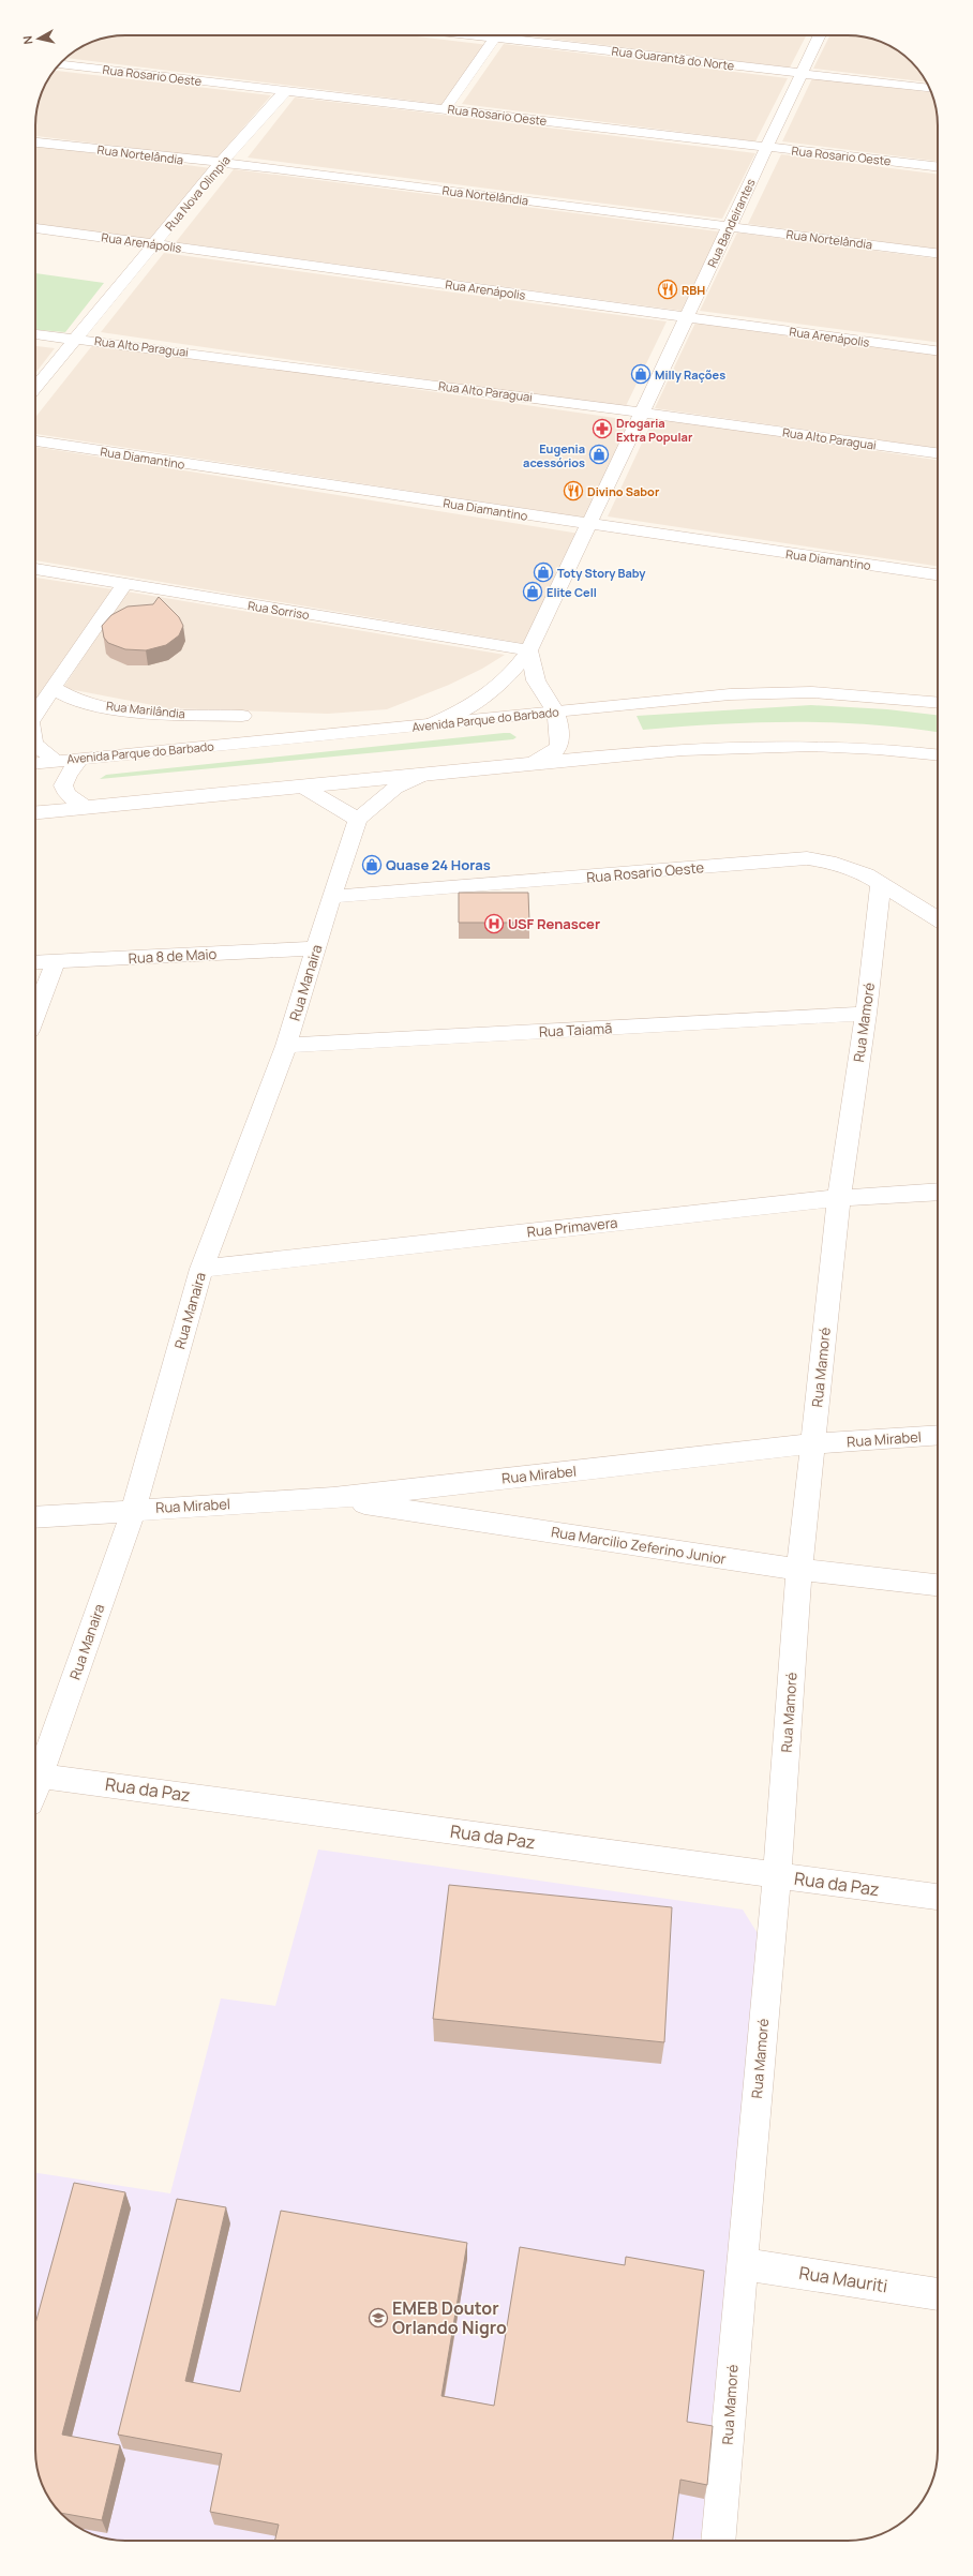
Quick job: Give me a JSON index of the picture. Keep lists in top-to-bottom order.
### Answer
{
  "streets": {
    "street": [
      "Rua Guarantã do Norte",
      "Rua Rosario Oeste",
      "Rua Nortelândia",
      "Rua Nova Olimpia",
      "Rua Bandeirantes",
      "Rua Arenápolis",
      "Rua Alto Paraguai",
      "Rua Diamantino",
      "Rua Sorriso",
      "Rua Marilândia",
      "Avenida Parque do Barbado",
      "Rua 8 de Maio",
      "Rua Manaira",
      "Rua Mamoré",
      "Rua Taiamã",
      "Rua Primavera",
      "Rua Mirabel",
      "Rua Marcilio Zeferino Junior",
      "Rua da Paz",
      "Rua Mauriti"
    ]
  },
  "crossings": [
    ["Rua Guarantã do Norte", "Rua Bandeirantes"],
    ["Rua Rosario Oeste", "Rua Nova Olimpia"],
    ["Rua Rosario Oeste", "Rua Bandeirantes"],
    ["Rua Rosario Oeste", "Rua Manaira"],
    ["Rua Rosario Oeste", "Rua Mamoré"],
    ["Rua Nortelândia", "Rua Nova Olimpia"],
    ["Rua Nortelândia", "Rua Bandeirantes"],
    ["Rua Nova Olimpia", "Rua Arenápolis"],
    ["Rua Nova Olimpia", "Rua Alto Paraguai"],
    ["Rua Bandeirantes", "Rua Arenápolis"],
    ["Rua Bandeirantes", "Rua Alto Paraguai"],
    ["Rua Bandeirantes", "Rua Diamantino"],
    ["Rua Bandeirantes", "Rua Sorriso"],
    ["Rua Bandeirantes", "Avenida Parque do Barbado"],
    ["Rua 8 de Maio", "Rua Manaira"],
    ["Rua Manaira", "Rua Taiamã"],
    ["Rua Manaira", "Rua Primavera"],
    ["Rua Manaira", "Rua Mirabel"],
    ["Rua Manaira", "Rua da Paz"],
    ["Rua Mamoré", "Rua Taiamã"],
    ["Rua Mamoré", "Rua Primavera"],
    ["Rua Mamoré", "Rua Mirabel"],
    ["Rua Mamoré", "Rua Marcilio Zeferino Junior"],
    ["Rua Mamoré", "Rua da Paz"],
    ["Rua Mamoré", "Rua Mauriti"],
    ["Rua Mirabel", "Rua Marcilio Zeferino Junior"]
  ],
  "places": {
    "restaurant": ["RBH", "Divino Sabor"],
    "shop": [
      "Milly Rações",
      "Eugenia acessórios",
      "Toty Story Baby",
      "Elite Cell",
      "Quase 24 Horas"
    ],
    "pharmacy": ["Drogaria Extra Popular"],
    "hospital": ["USF Renascer"],
    "school or university": ["EMEB Doutor Orlando Nigro"]
  },
  "north": "left"
}
